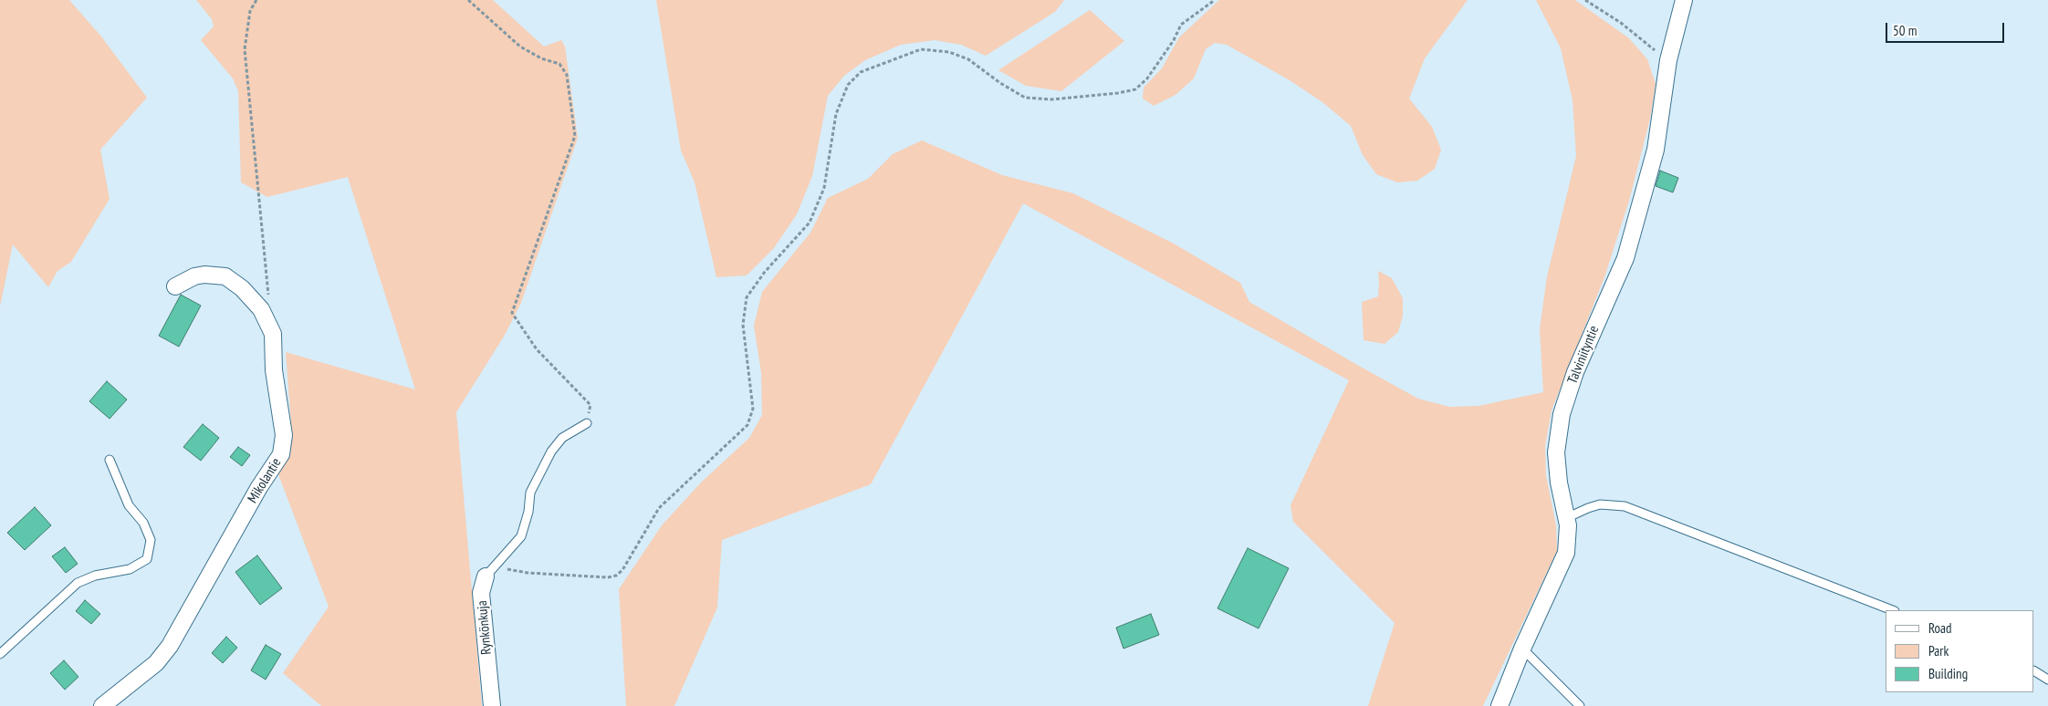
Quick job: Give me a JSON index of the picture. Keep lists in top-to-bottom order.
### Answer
{
  "streets": {
    "street": ["Talviniityntie", "Mikolantie", "Rynkönkuja"]
  },
  "legend": ["Road", "Park", "Building"],
  "scale_bar": "50 m"
}
